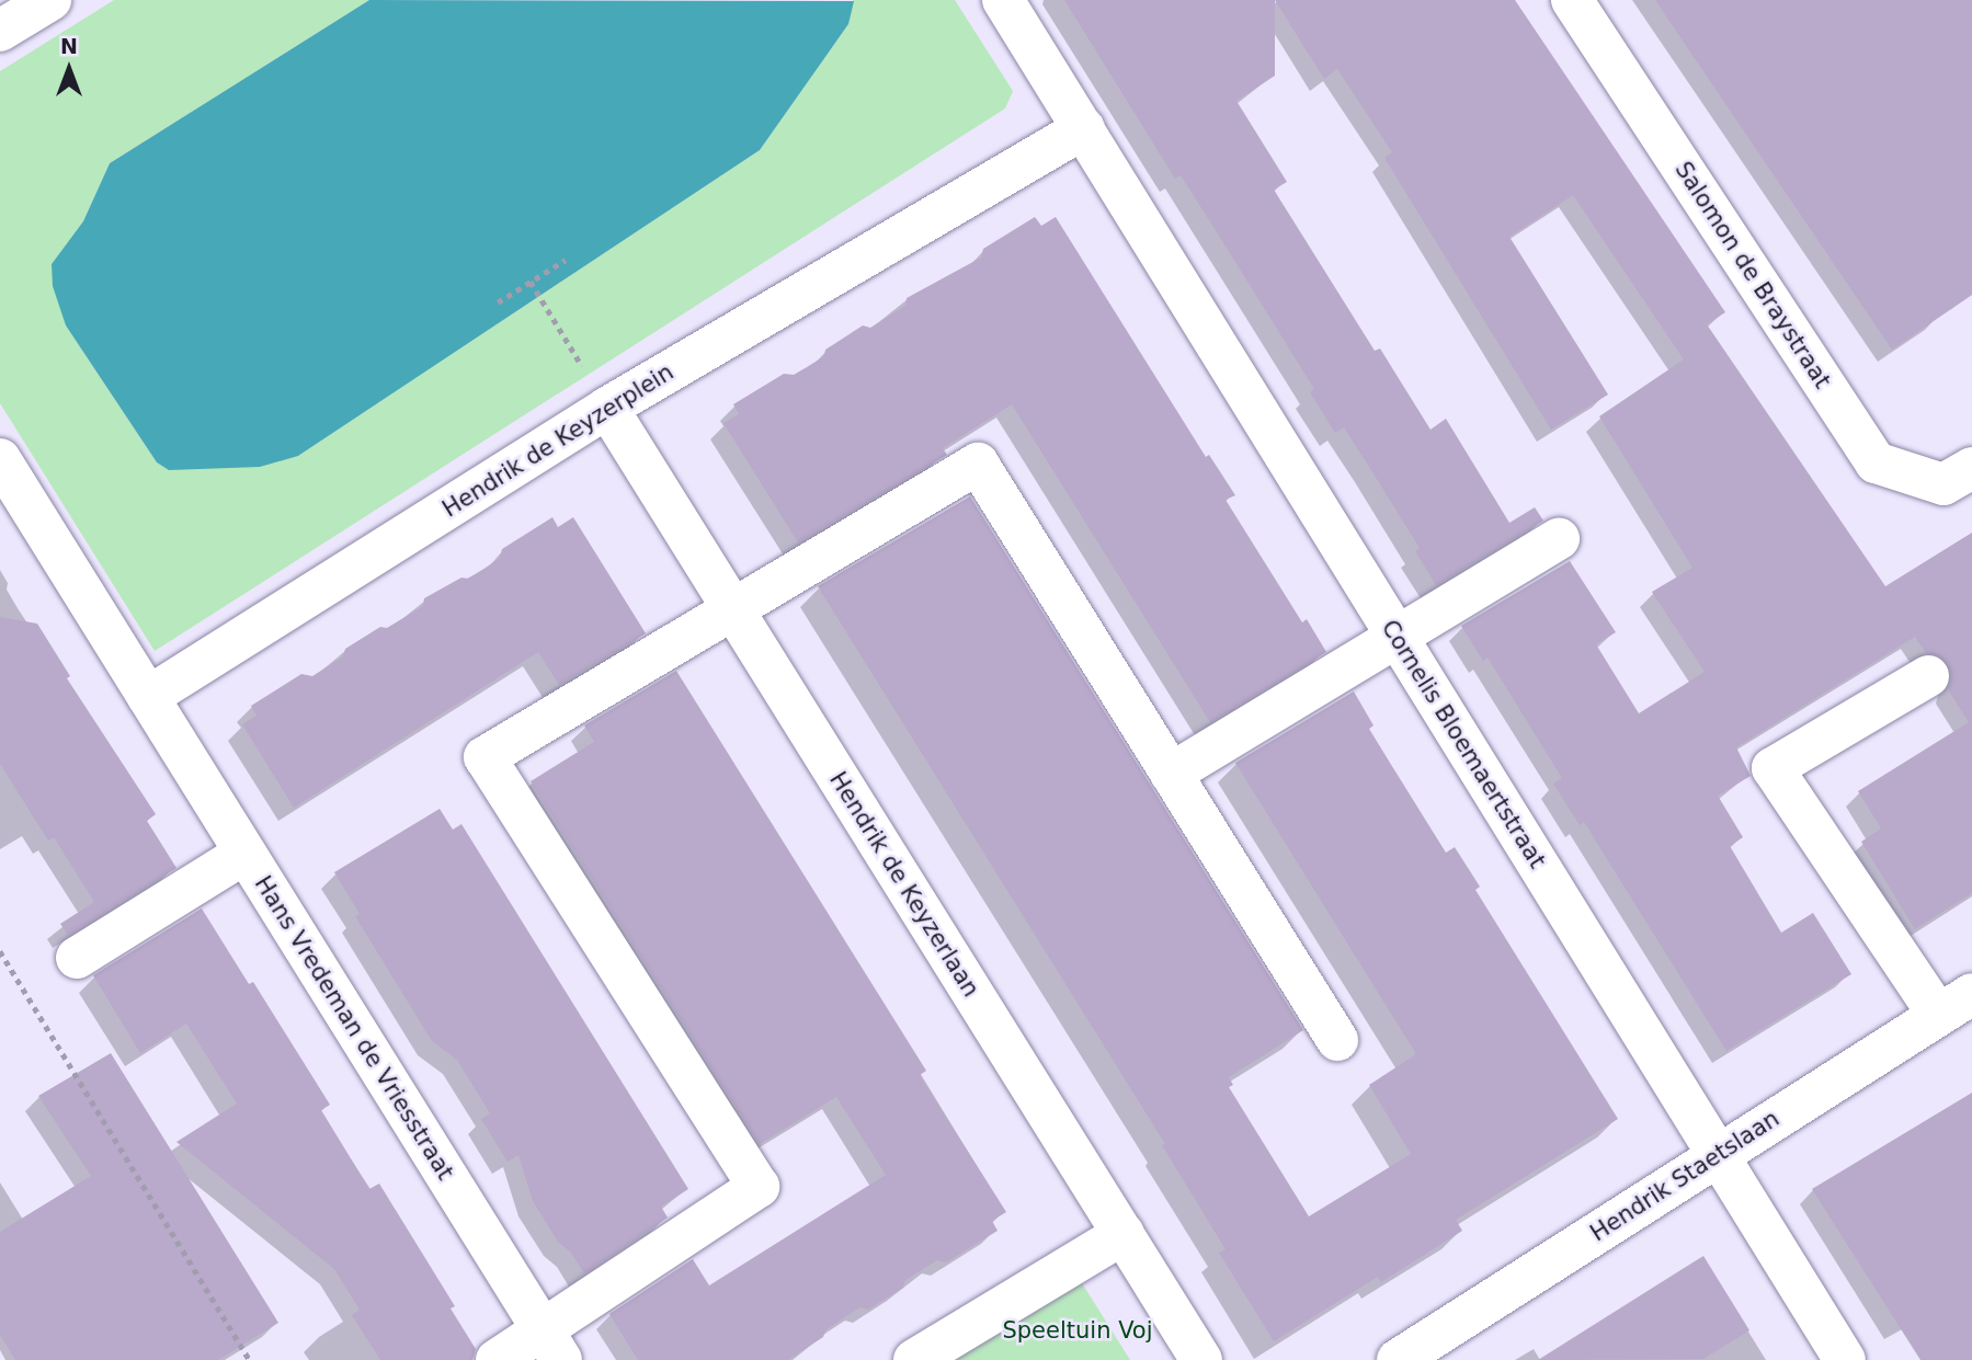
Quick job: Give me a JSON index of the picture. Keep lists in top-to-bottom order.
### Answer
{
  "streets": {
    "street": [
      "Salomon de Braystraat",
      "Hendrik de Keyzerplein",
      "Cornelis Bloemaertstraat",
      "Hendrik de Keyzerlaan",
      "Hans Vredeman de Vriesstraat",
      "Hendrik Staetslaan"
    ]
  },
  "crossings": [
    ["Hendrik de Keyzerplein", "Cornelis Bloemaertstraat"],
    ["Hendrik de Keyzerplein", "Hendrik de Keyzerlaan"],
    ["Hendrik de Keyzerplein", "Hans Vredeman de Vriesstraat"],
    ["Cornelis Bloemaertstraat", "Hendrik Staetslaan"]
  ],
  "parks": ["Speeltuin Voj"],
  "north": "top"
}
